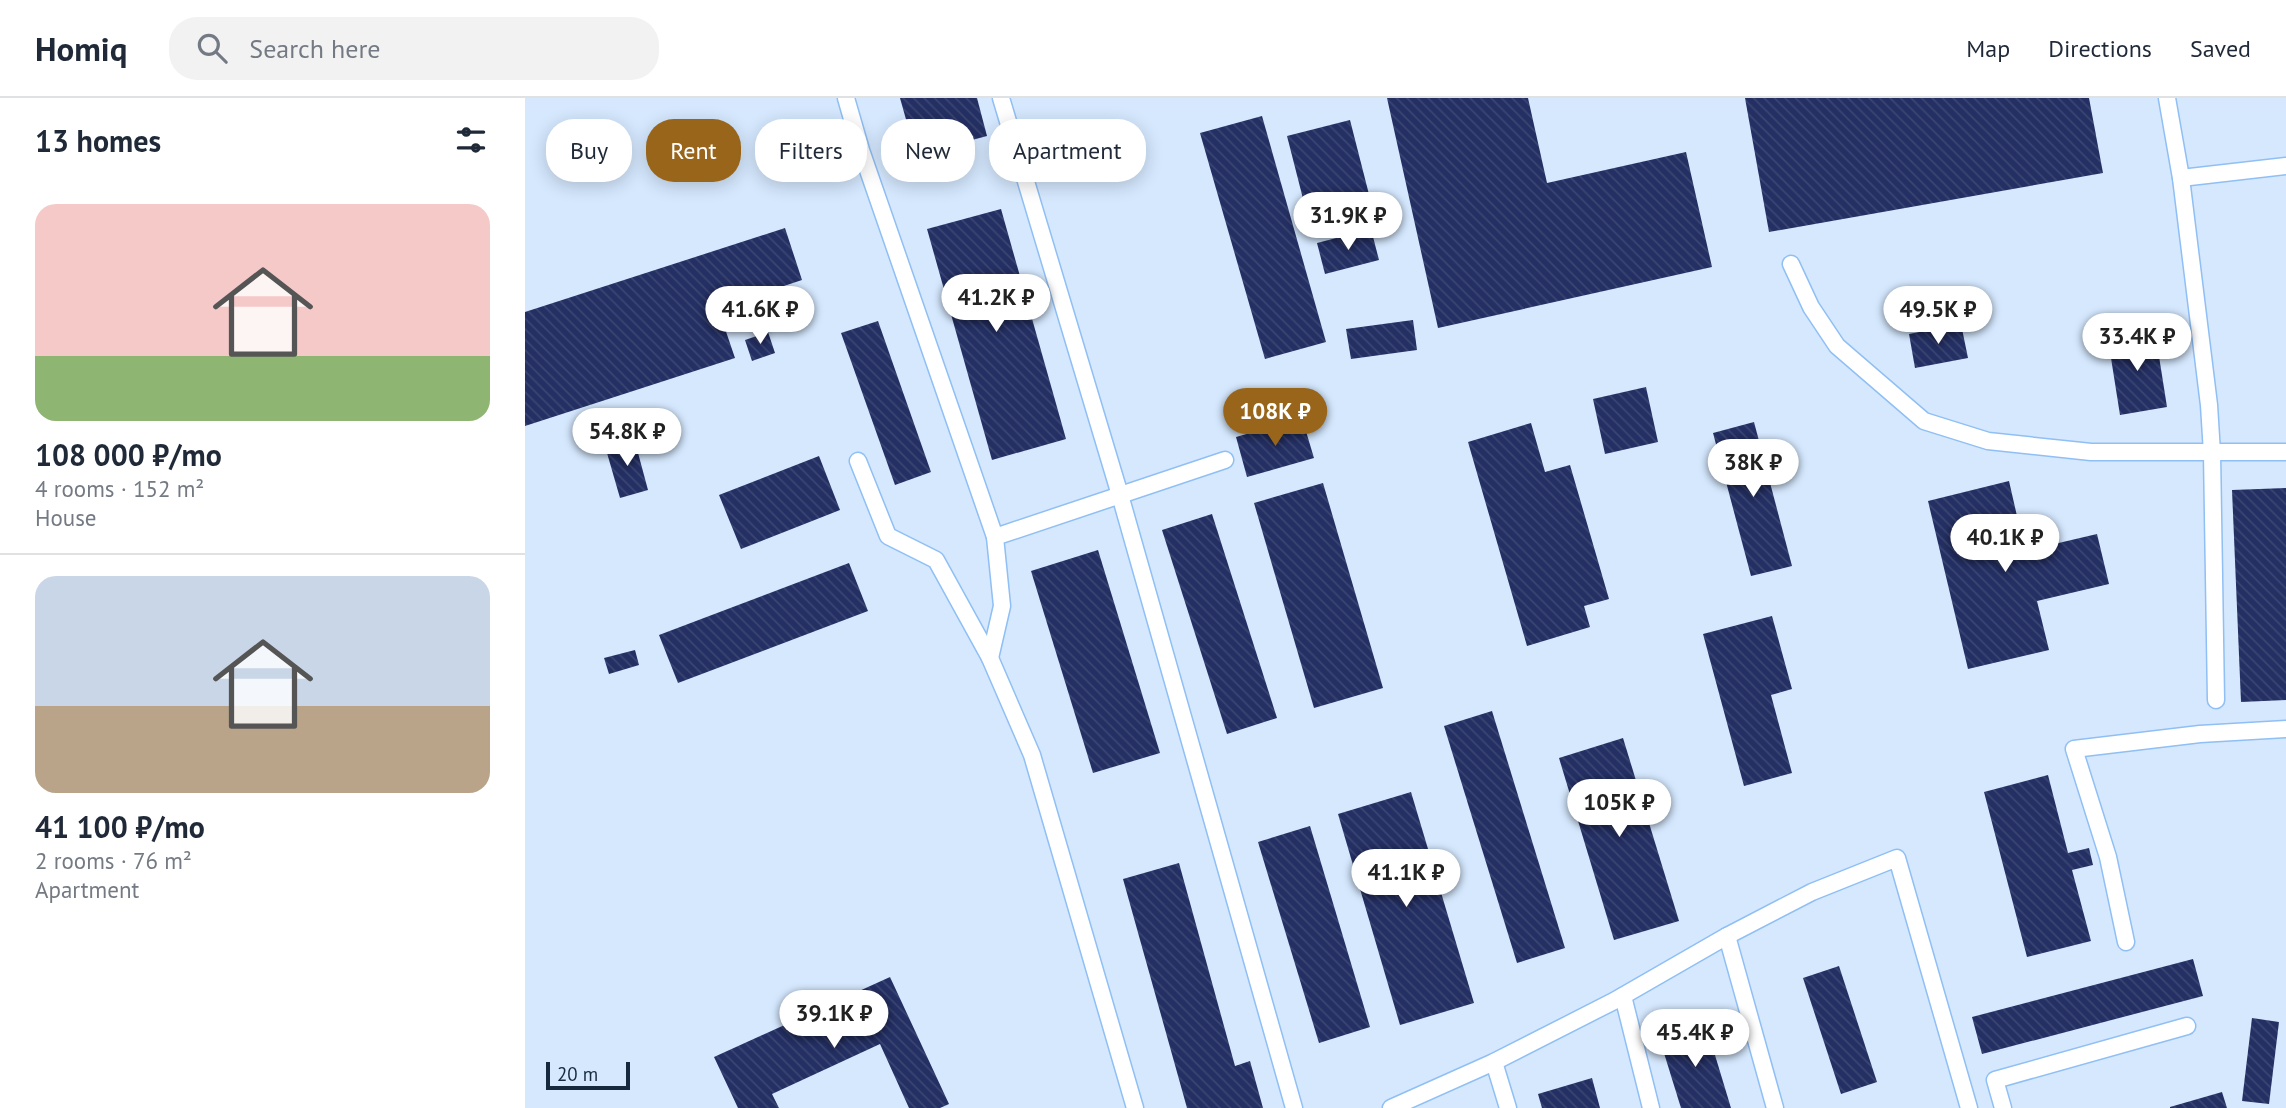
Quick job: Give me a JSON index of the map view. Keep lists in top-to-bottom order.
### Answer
{
  "scale_bar": "20 m",
  "page": {
    "header": "Homiq",
    "search": "Search here",
    "nav": ["Map", "Directions", "Saved"],
    "heading": "13 homes",
    "chip": [
      "Buy",
      "Rent",
      "Filters",
      "New",
      "Apartment"
    ],
    "list": [
      {
        "name": "108 000 ₽/mo",
        "note": "4 rooms · 152 m² · House"
      },
      {
        "name": "41 100 ₽/mo",
        "note": "2 rooms · 76 m² · Apartment"
      }
    ],
    "price": [
      "31.9K ₽",
      "41.2K ₽",
      "41.6K ₽",
      "49.5K ₽",
      "33.4K ₽",
      "108K ₽",
      "54.8K ₽",
      "38K ₽",
      "40.1K ₽",
      "105K ₽",
      "41.1K ₽",
      "39.1K ₽",
      "45.4K ₽"
    ],
    "scale": "20 m"
  }
}
